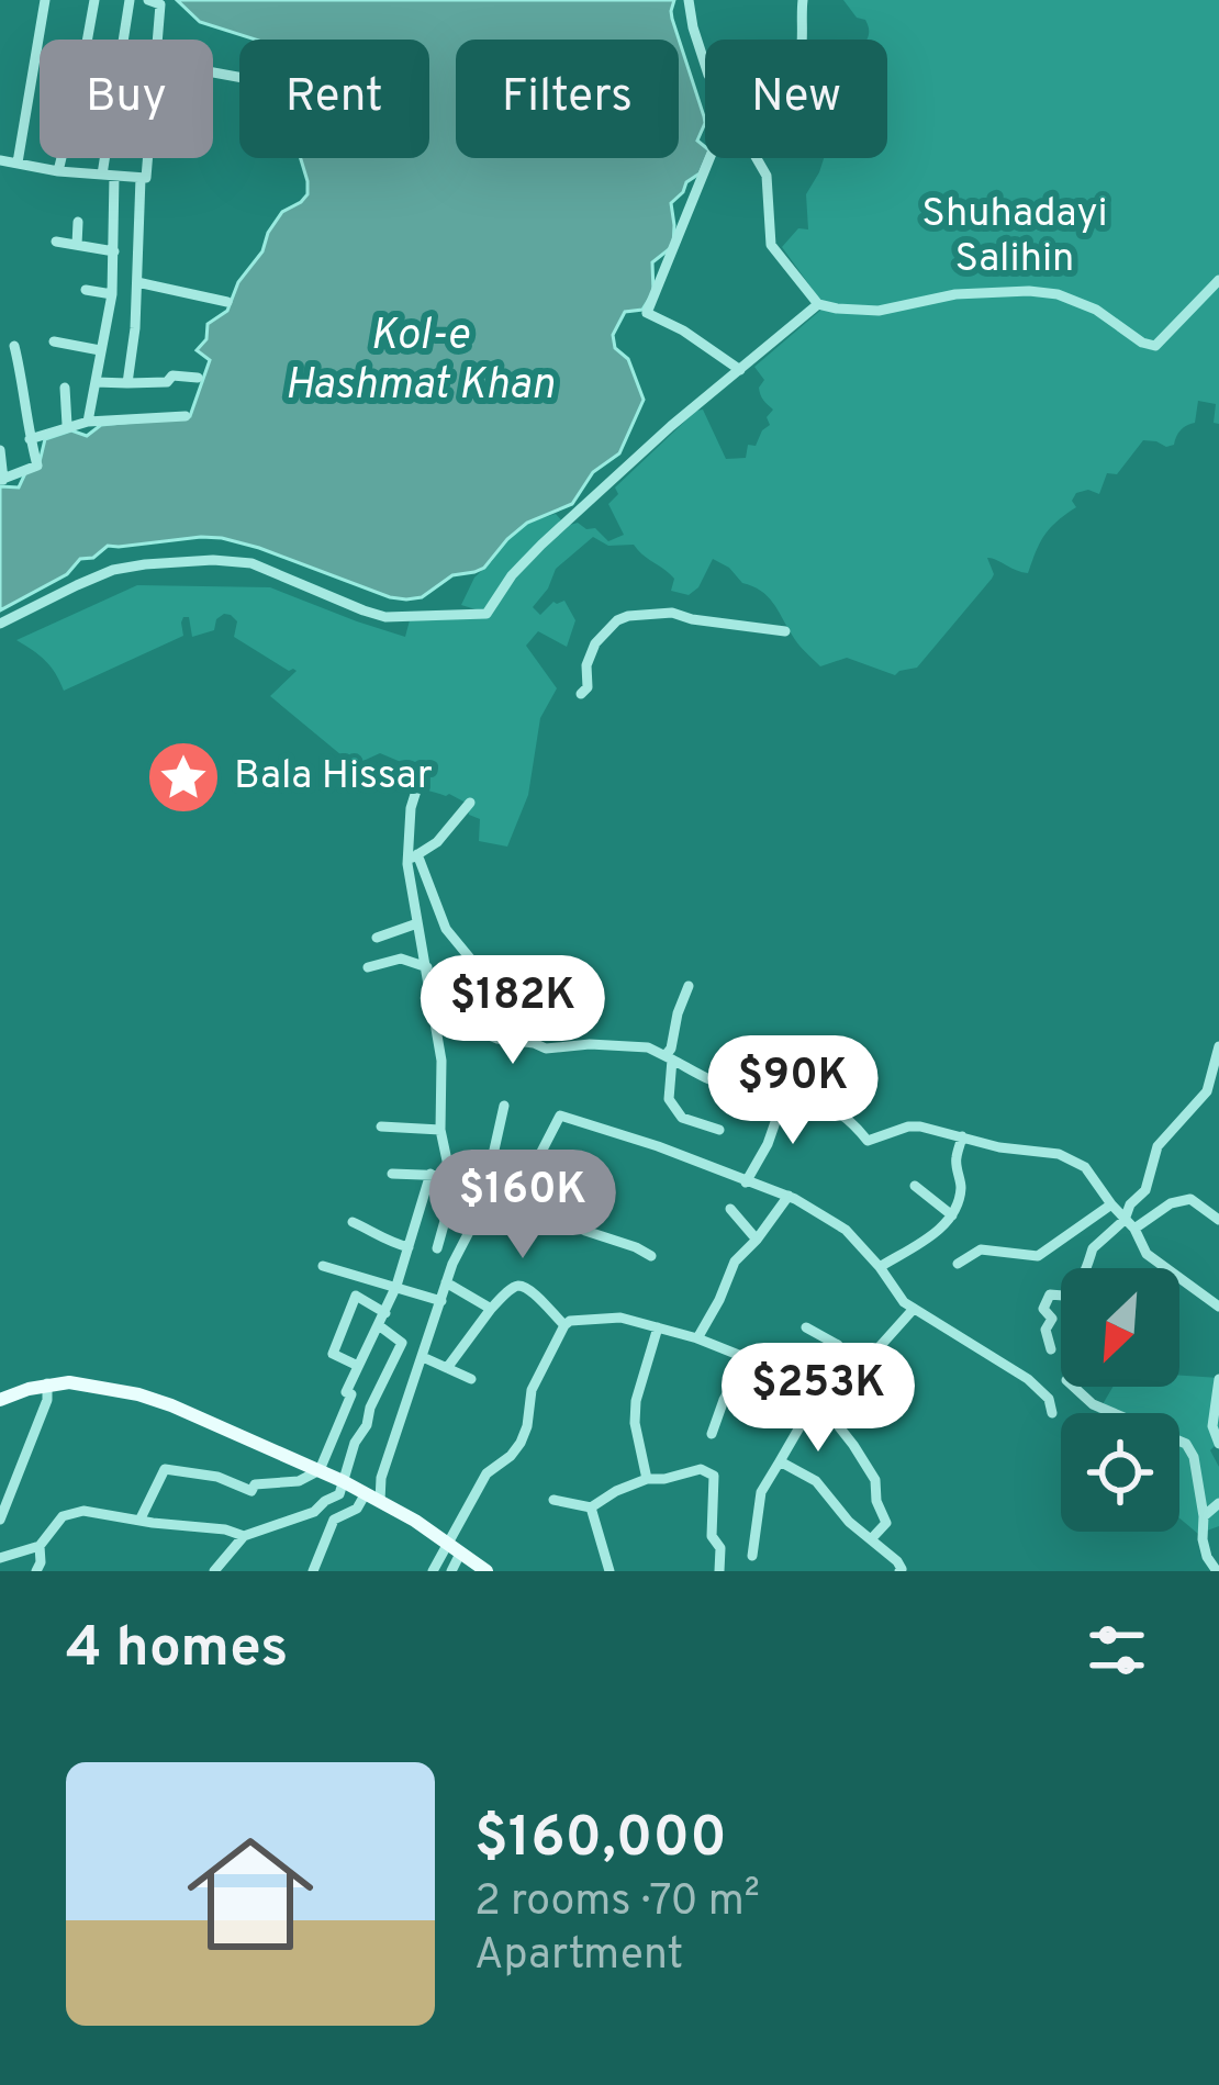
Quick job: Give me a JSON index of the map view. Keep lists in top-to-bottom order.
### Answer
{
  "water": ["Kol-e Hashmat Khan"],
  "parks": ["Shuhadayi Salihin"],
  "places": {
    "place": ["Bala Hissar"]
  },
  "north": "bottom left",
  "page": {
    "chip": [
      "Buy",
      "Rent",
      "Filters",
      "New"
    ],
    "price": [
      "$182K",
      "$90K",
      "$160K",
      "$253K"
    ],
    "heading": "4 homes",
    "list": [
      {
        "name": "$160,000",
        "note": "2 rooms · 70 m² · Apartment"
      }
    ]
  }
}
